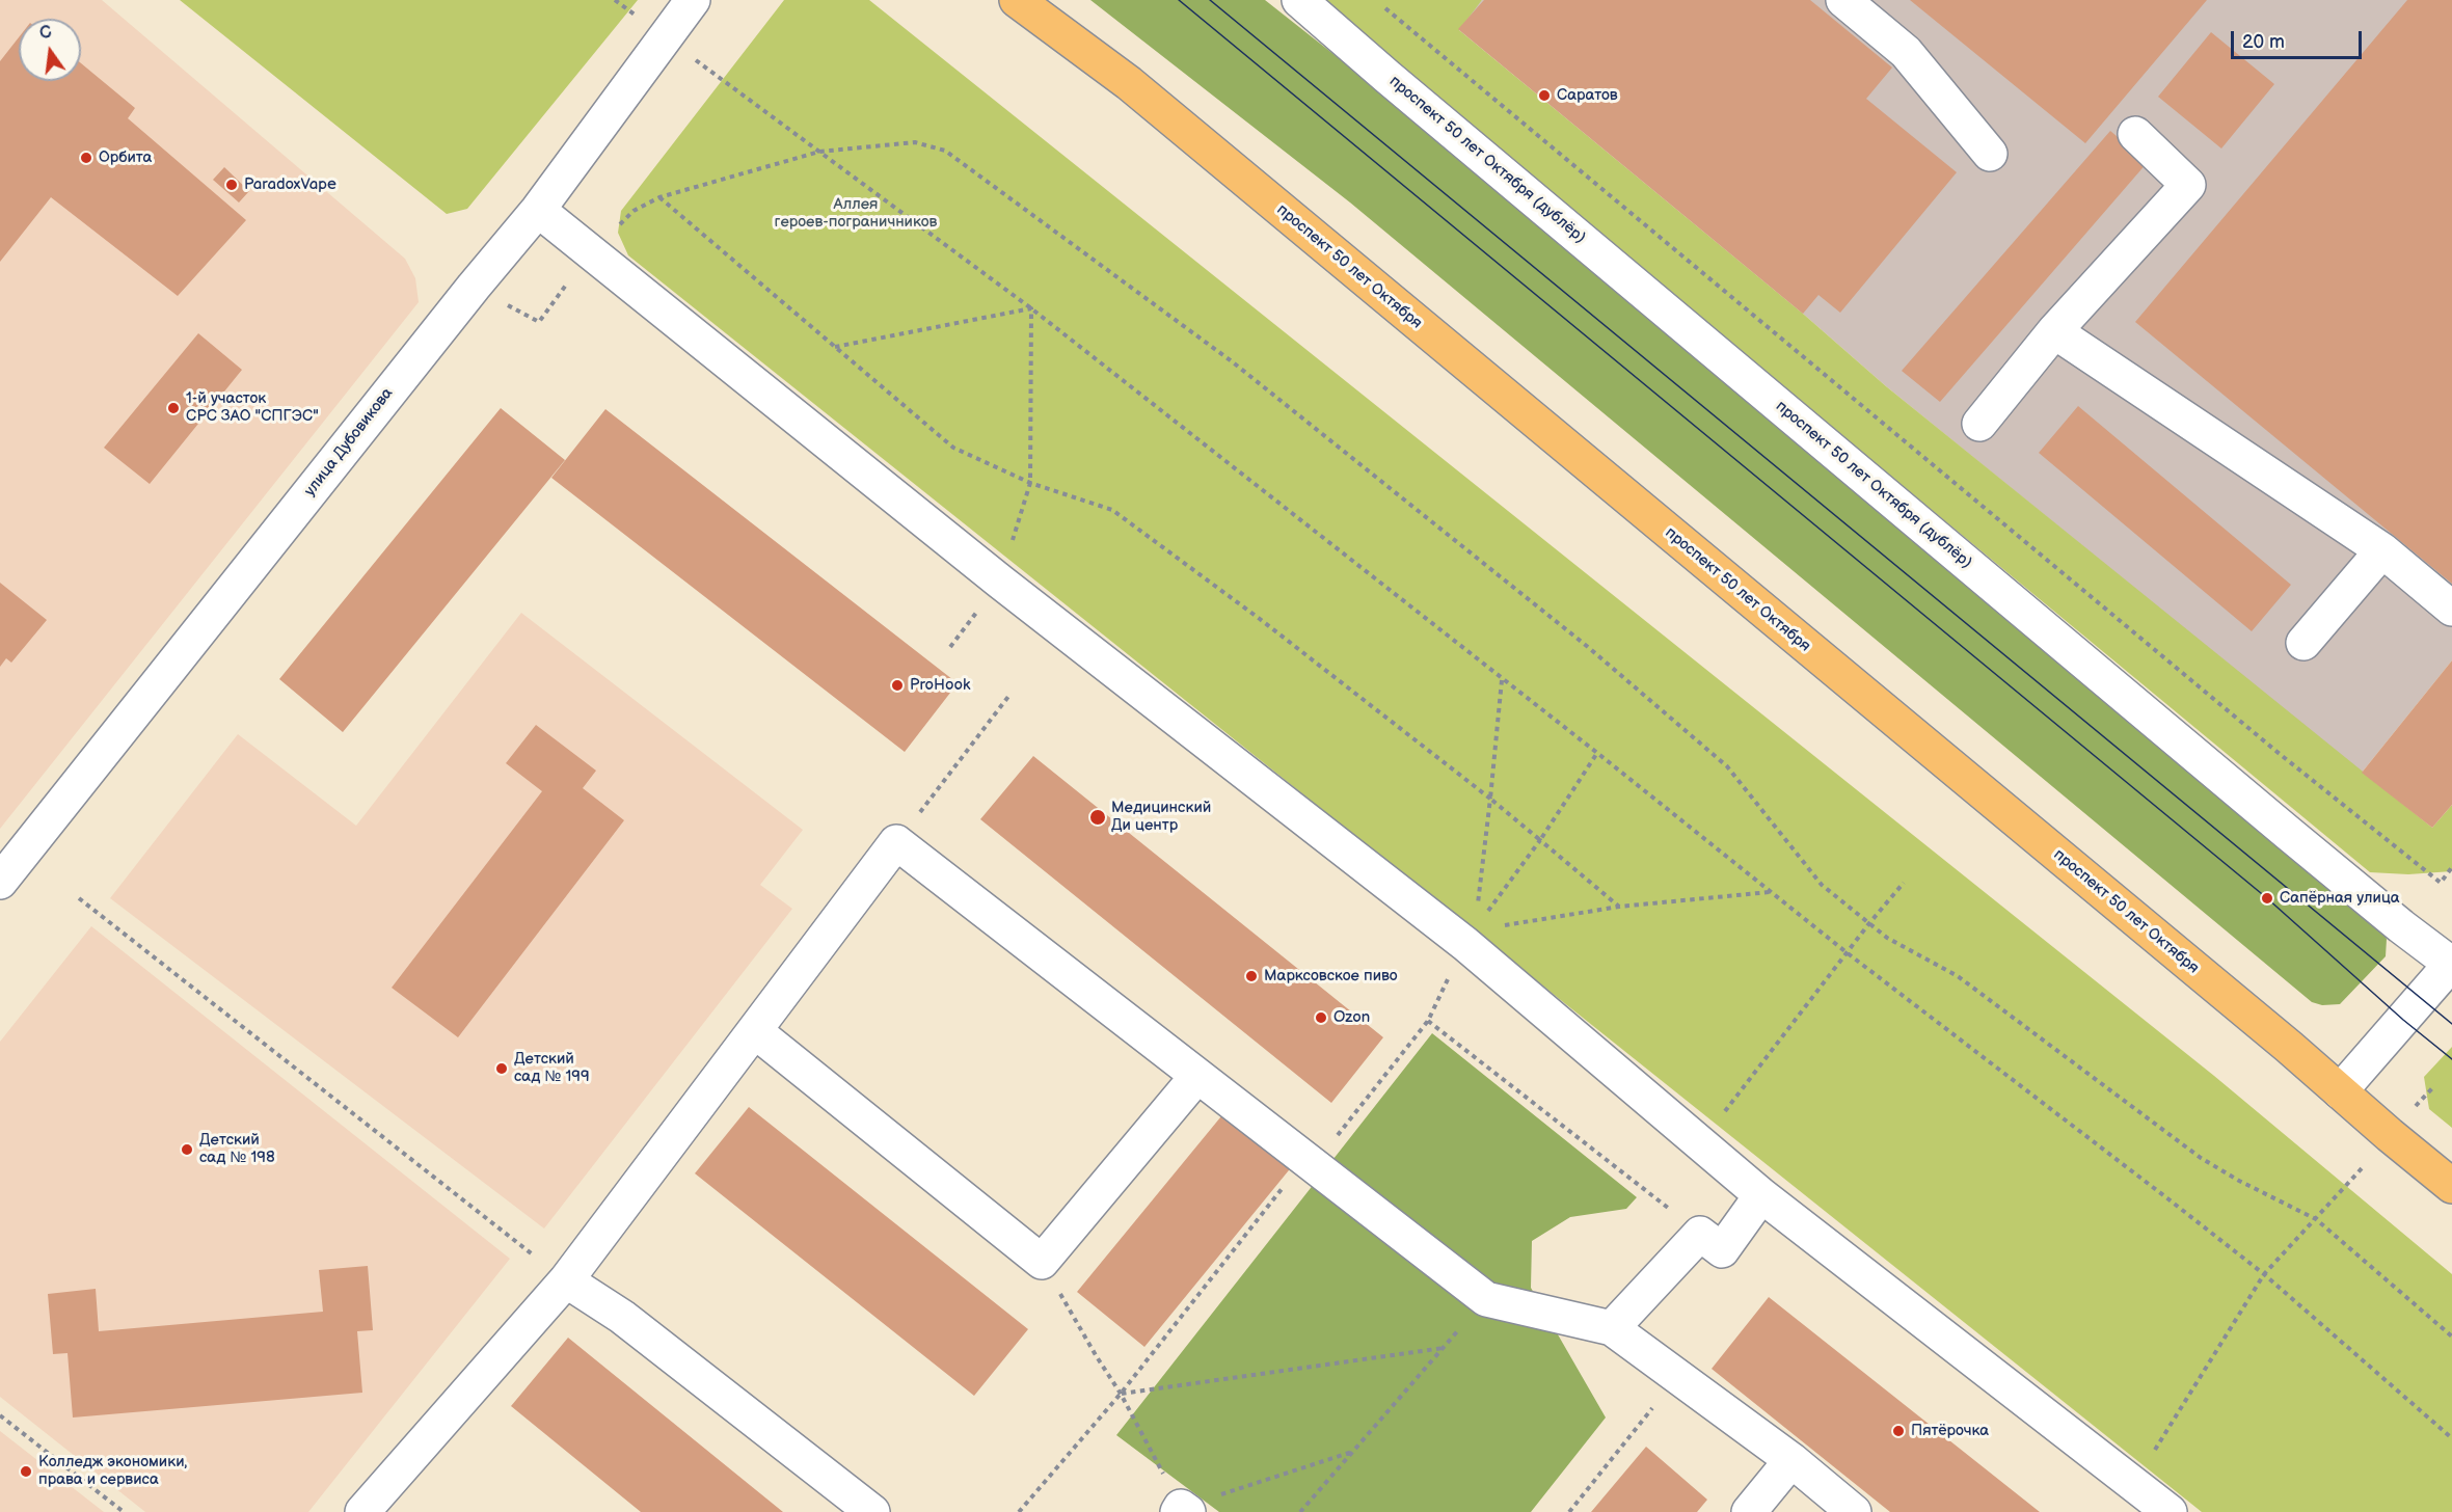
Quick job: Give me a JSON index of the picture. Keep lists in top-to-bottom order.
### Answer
{
  "streets": {
    "main road": ["проспект 50 лет Октября"],
    "street": ["проспект 50 лет Октября (дублёр)", "улица Дубовикова"]
  },
  "parks": ["Аллея героев-пограничников"],
  "places": [
    "Саратов",
    "Орбита",
    "ParadoxVape",
    "1-й участок СРС ЗАО \"СПГЭС\"",
    "ProHook",
    "Медицинский Ди центр",
    "Сапёрная улица",
    "Марксовское пиво",
    "Ozon",
    "Детский сад № 199",
    "Детский сад № 198",
    "Пятёрочка",
    "Колледж экономики, права и сервиса"
  ],
  "scale_bar": "20 m",
  "north": "top"
}
